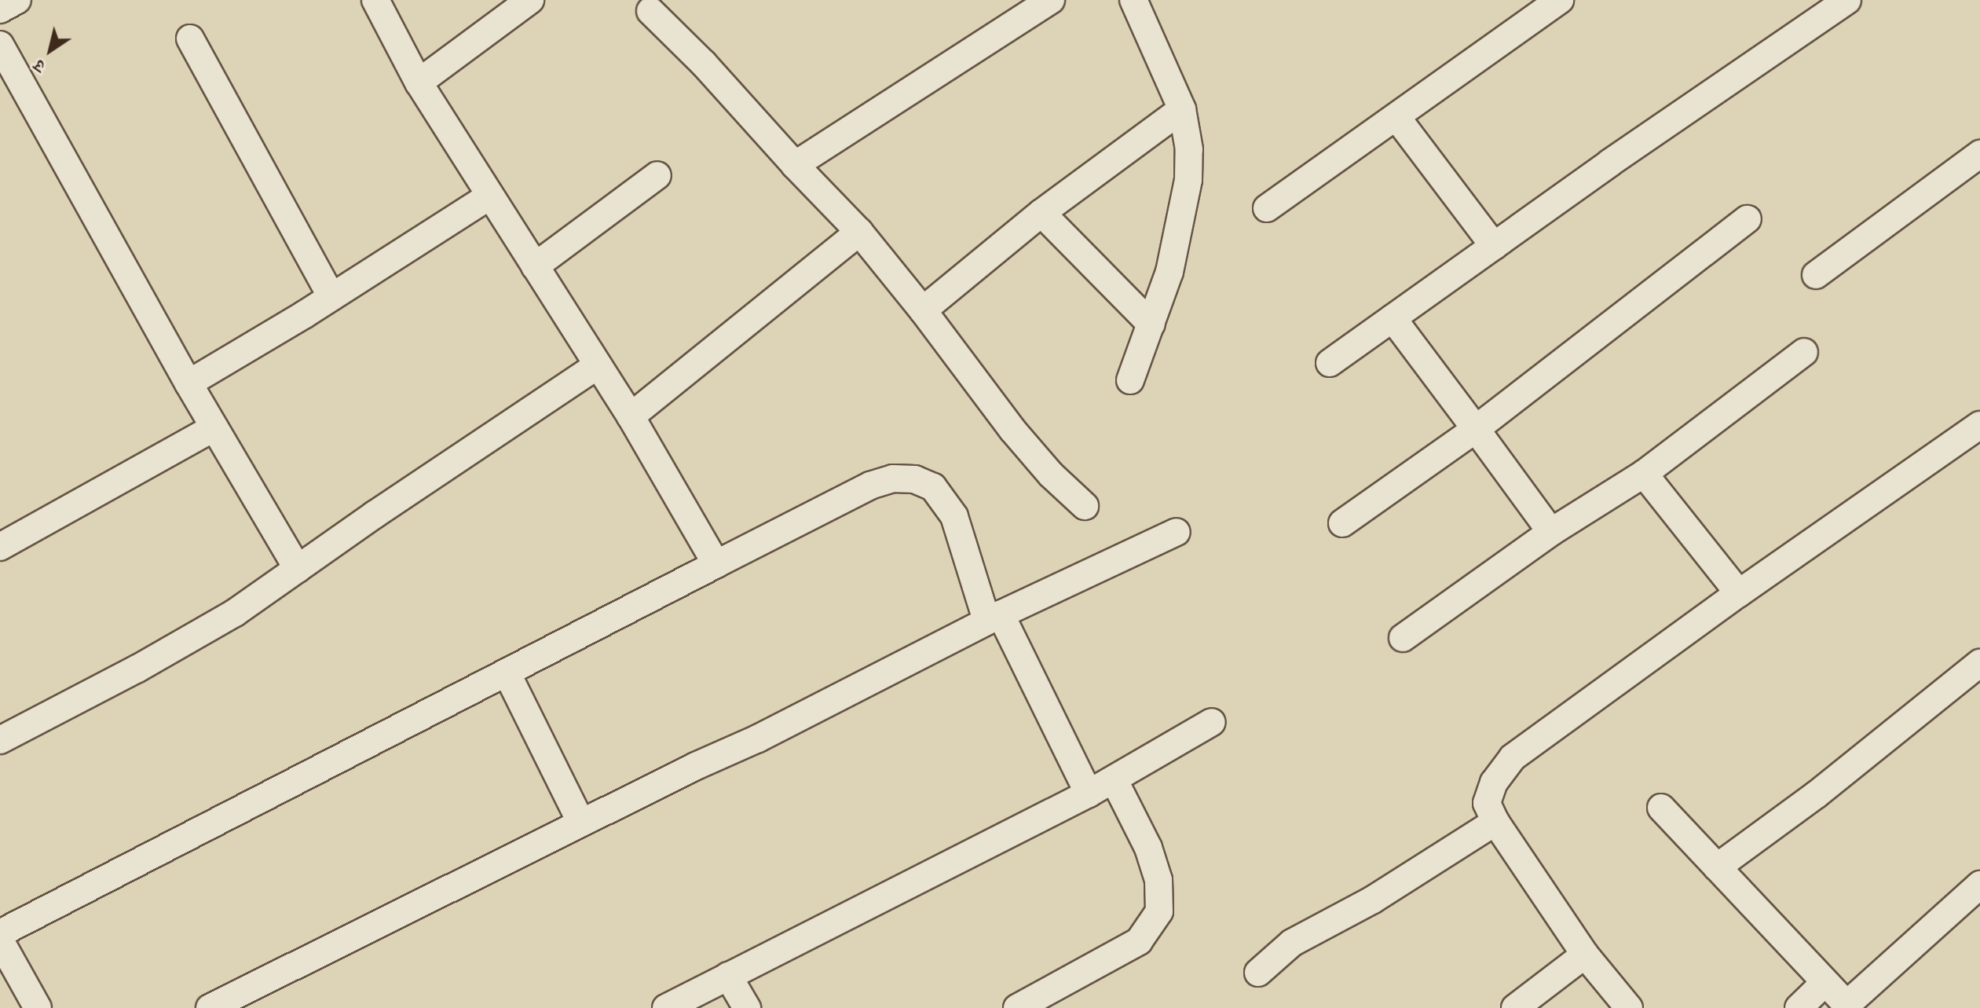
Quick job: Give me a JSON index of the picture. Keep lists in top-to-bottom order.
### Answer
{
  "north": "bottom left"
}
